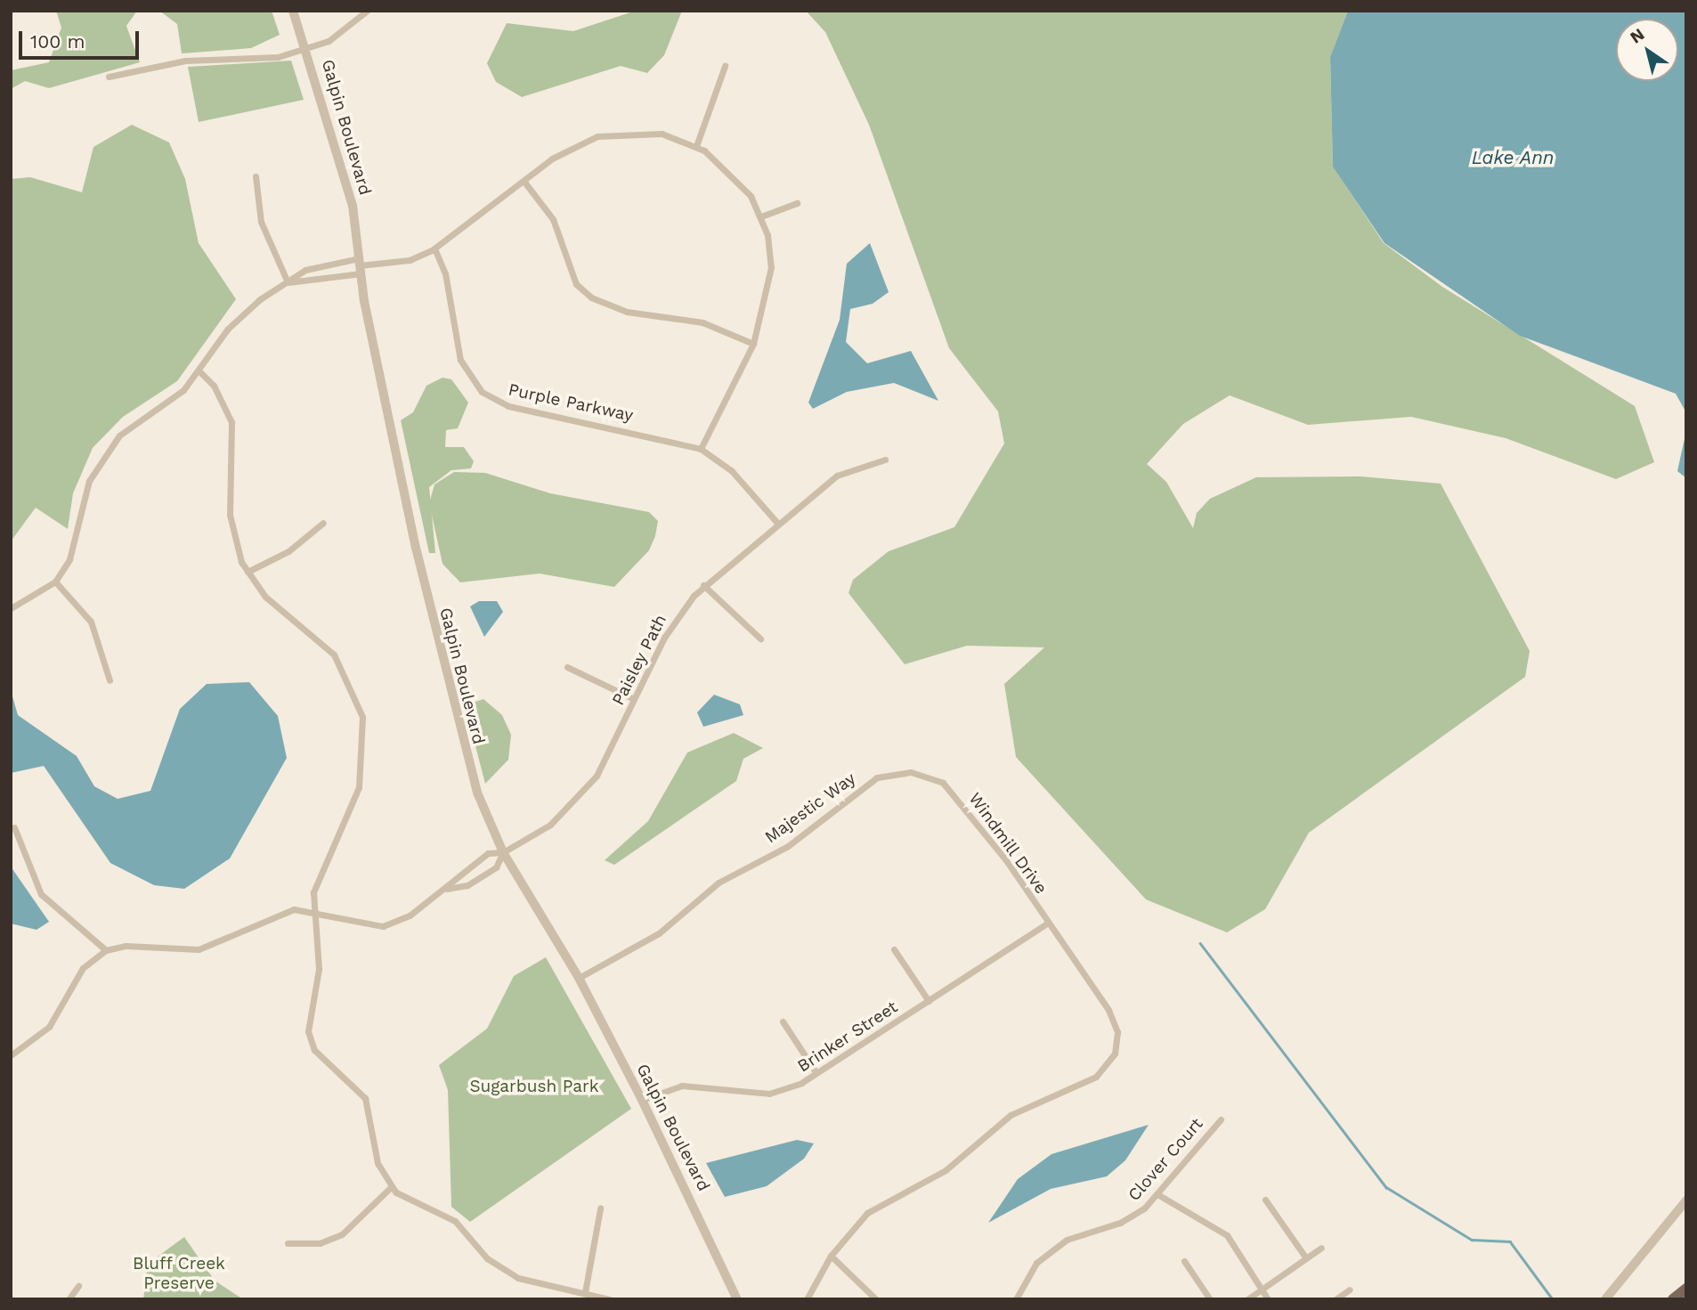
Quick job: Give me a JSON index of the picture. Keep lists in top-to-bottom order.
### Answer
{
  "streets": {
    "street": [
      "Galpin Boulevard",
      "Purple Parkway",
      "Paisley Path",
      "Majestic Way",
      "Windmill Drive",
      "Brinker Street",
      "Clover Court"
    ]
  },
  "crossings": [
    ["Galpin Boulevard", "Paisley Path"],
    ["Galpin Boulevard", "Majestic Way"],
    ["Galpin Boulevard", "Brinker Street"],
    ["Purple Parkway", "Paisley Path"],
    ["Majestic Way", "Windmill Drive"],
    ["Windmill Drive", "Brinker Street"]
  ],
  "water": ["Lake Ann"],
  "parks": ["Sugarbush Park", "Bluff Creek Preserve"],
  "scale_bar": "100 m",
  "north": "top left"
}
